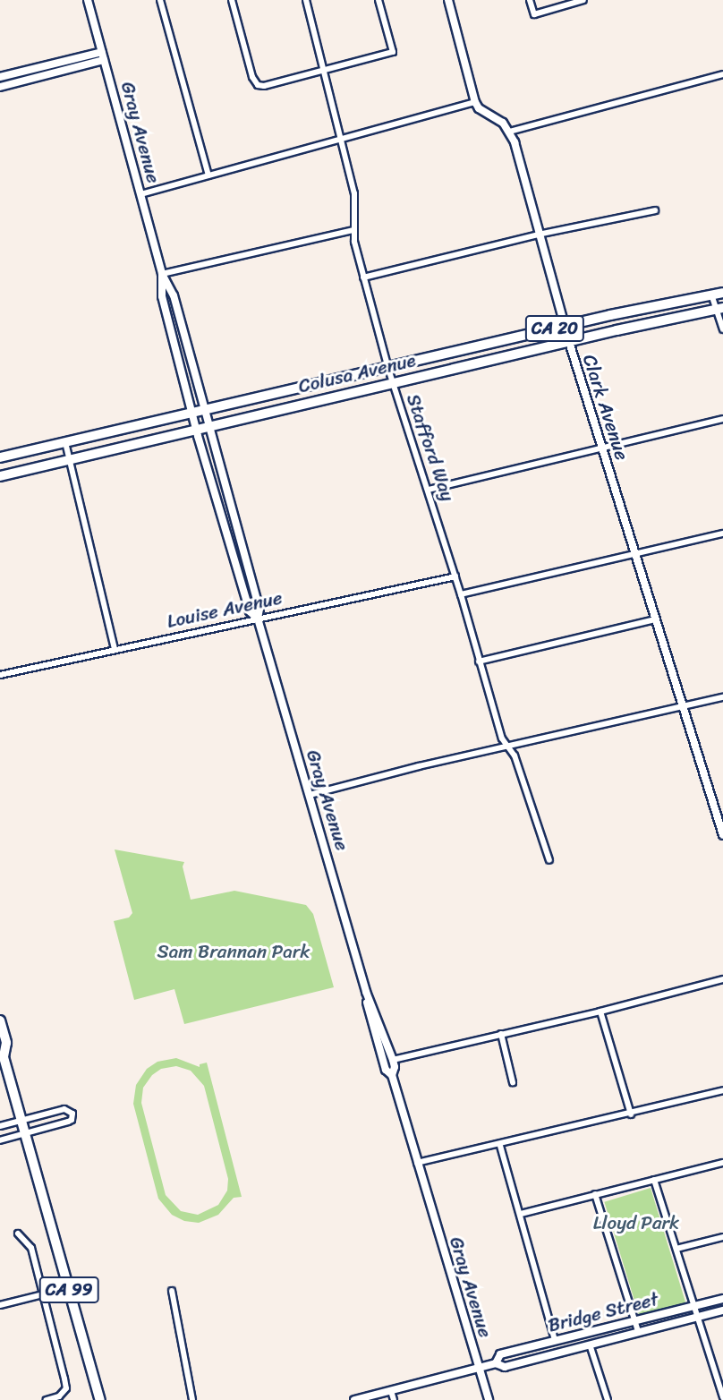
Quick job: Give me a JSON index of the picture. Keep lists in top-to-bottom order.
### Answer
{
  "streets": {
    "highway": ["CA 20", "Colusa Avenue", "CA 99"],
    "main road": ["Gray Avenue", "Clark Avenue", "Bridge Street"],
    "street": ["Stafford Way", "Louise Avenue"]
  },
  "crossings": [
    ["Gray Avenue", "Colusa Avenue"],
    ["Gray Avenue", "Louise Avenue"],
    ["Gray Avenue", "Bridge Street"],
    ["Colusa Avenue", "Clark Avenue"],
    ["Colusa Avenue", "Stafford Way"],
    ["Stafford Way", "Louise Avenue"]
  ],
  "parks": ["Sam Brannan Park", "Lloyd Park"]
}
